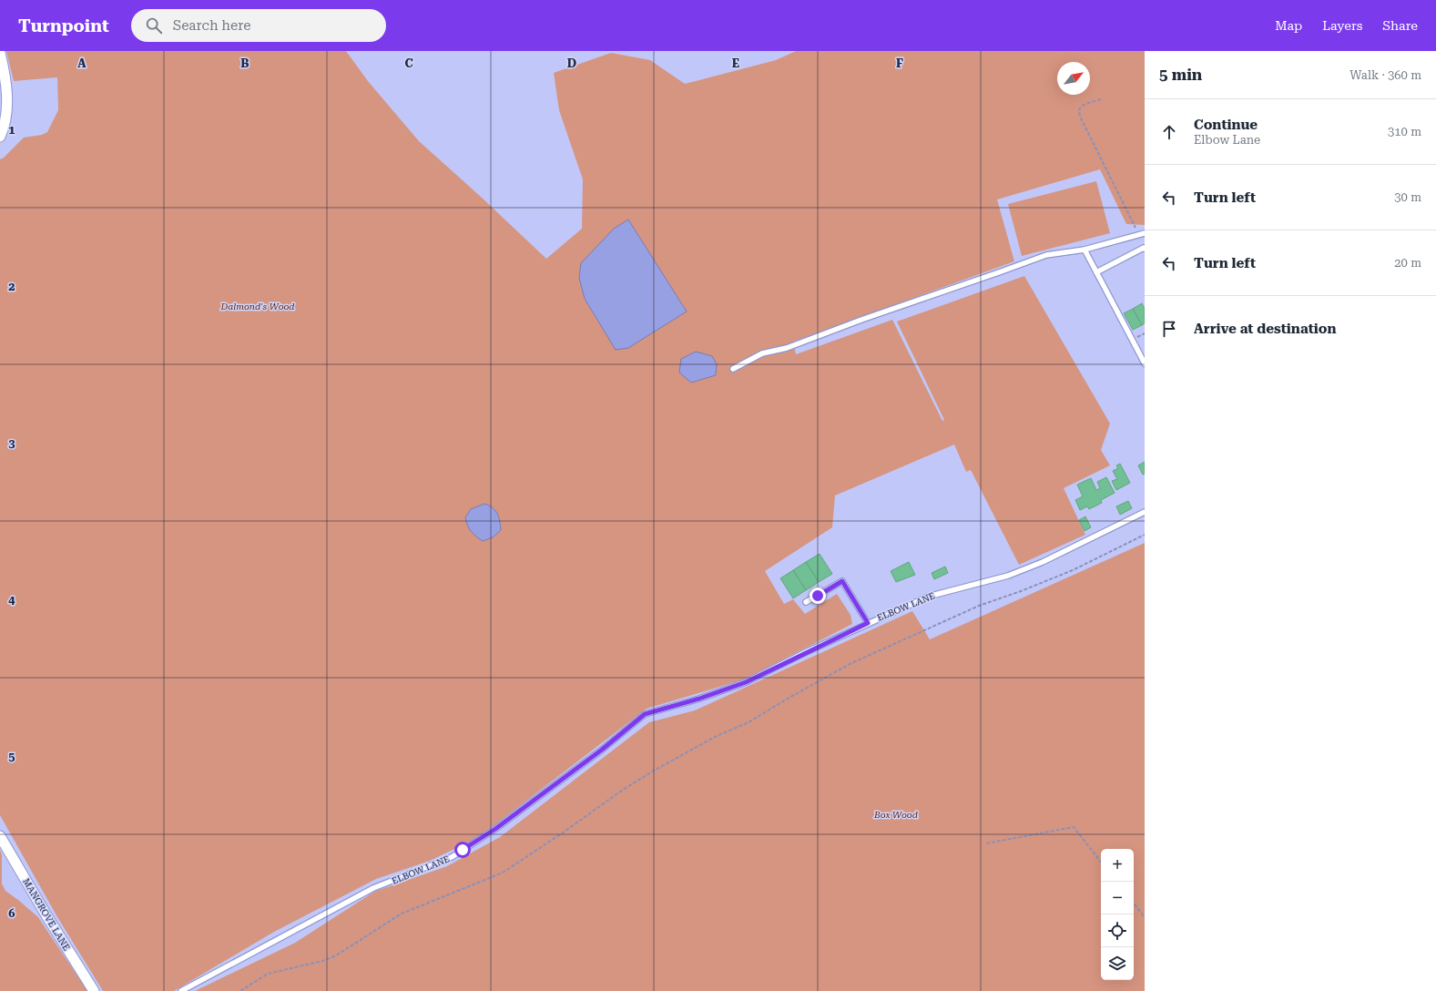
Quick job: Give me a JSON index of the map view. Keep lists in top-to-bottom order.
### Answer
{
  "streets": {
    "street": ["MANGROVE LANE"],
    "lane": ["ELBOW LANE"]
  },
  "parks": ["Dalmond's Wood", "Box Wood"],
  "north": "top right",
  "page": {
    "header": "Turnpoint",
    "search": "Search here",
    "nav": ["Map", "Layers", "Share"],
    "heading": ["5 min", "Walk · 360 m"],
    "list": [
      ["Continue", "Elbow Lane", "310 m"],
      ["Turn left", "30 m"],
      ["Turn left", "20 m"],
      "Arrive at destination"
    ],
    "map_buttons": ["+", "−"]
  },
  "grid": {
    "columns": [
      "A",
      "B",
      "C",
      "D",
      "E",
      "F"
    ],
    "rows": [
      "1",
      "2",
      "3",
      "4",
      "5",
      "6"
    ]
  }
}
